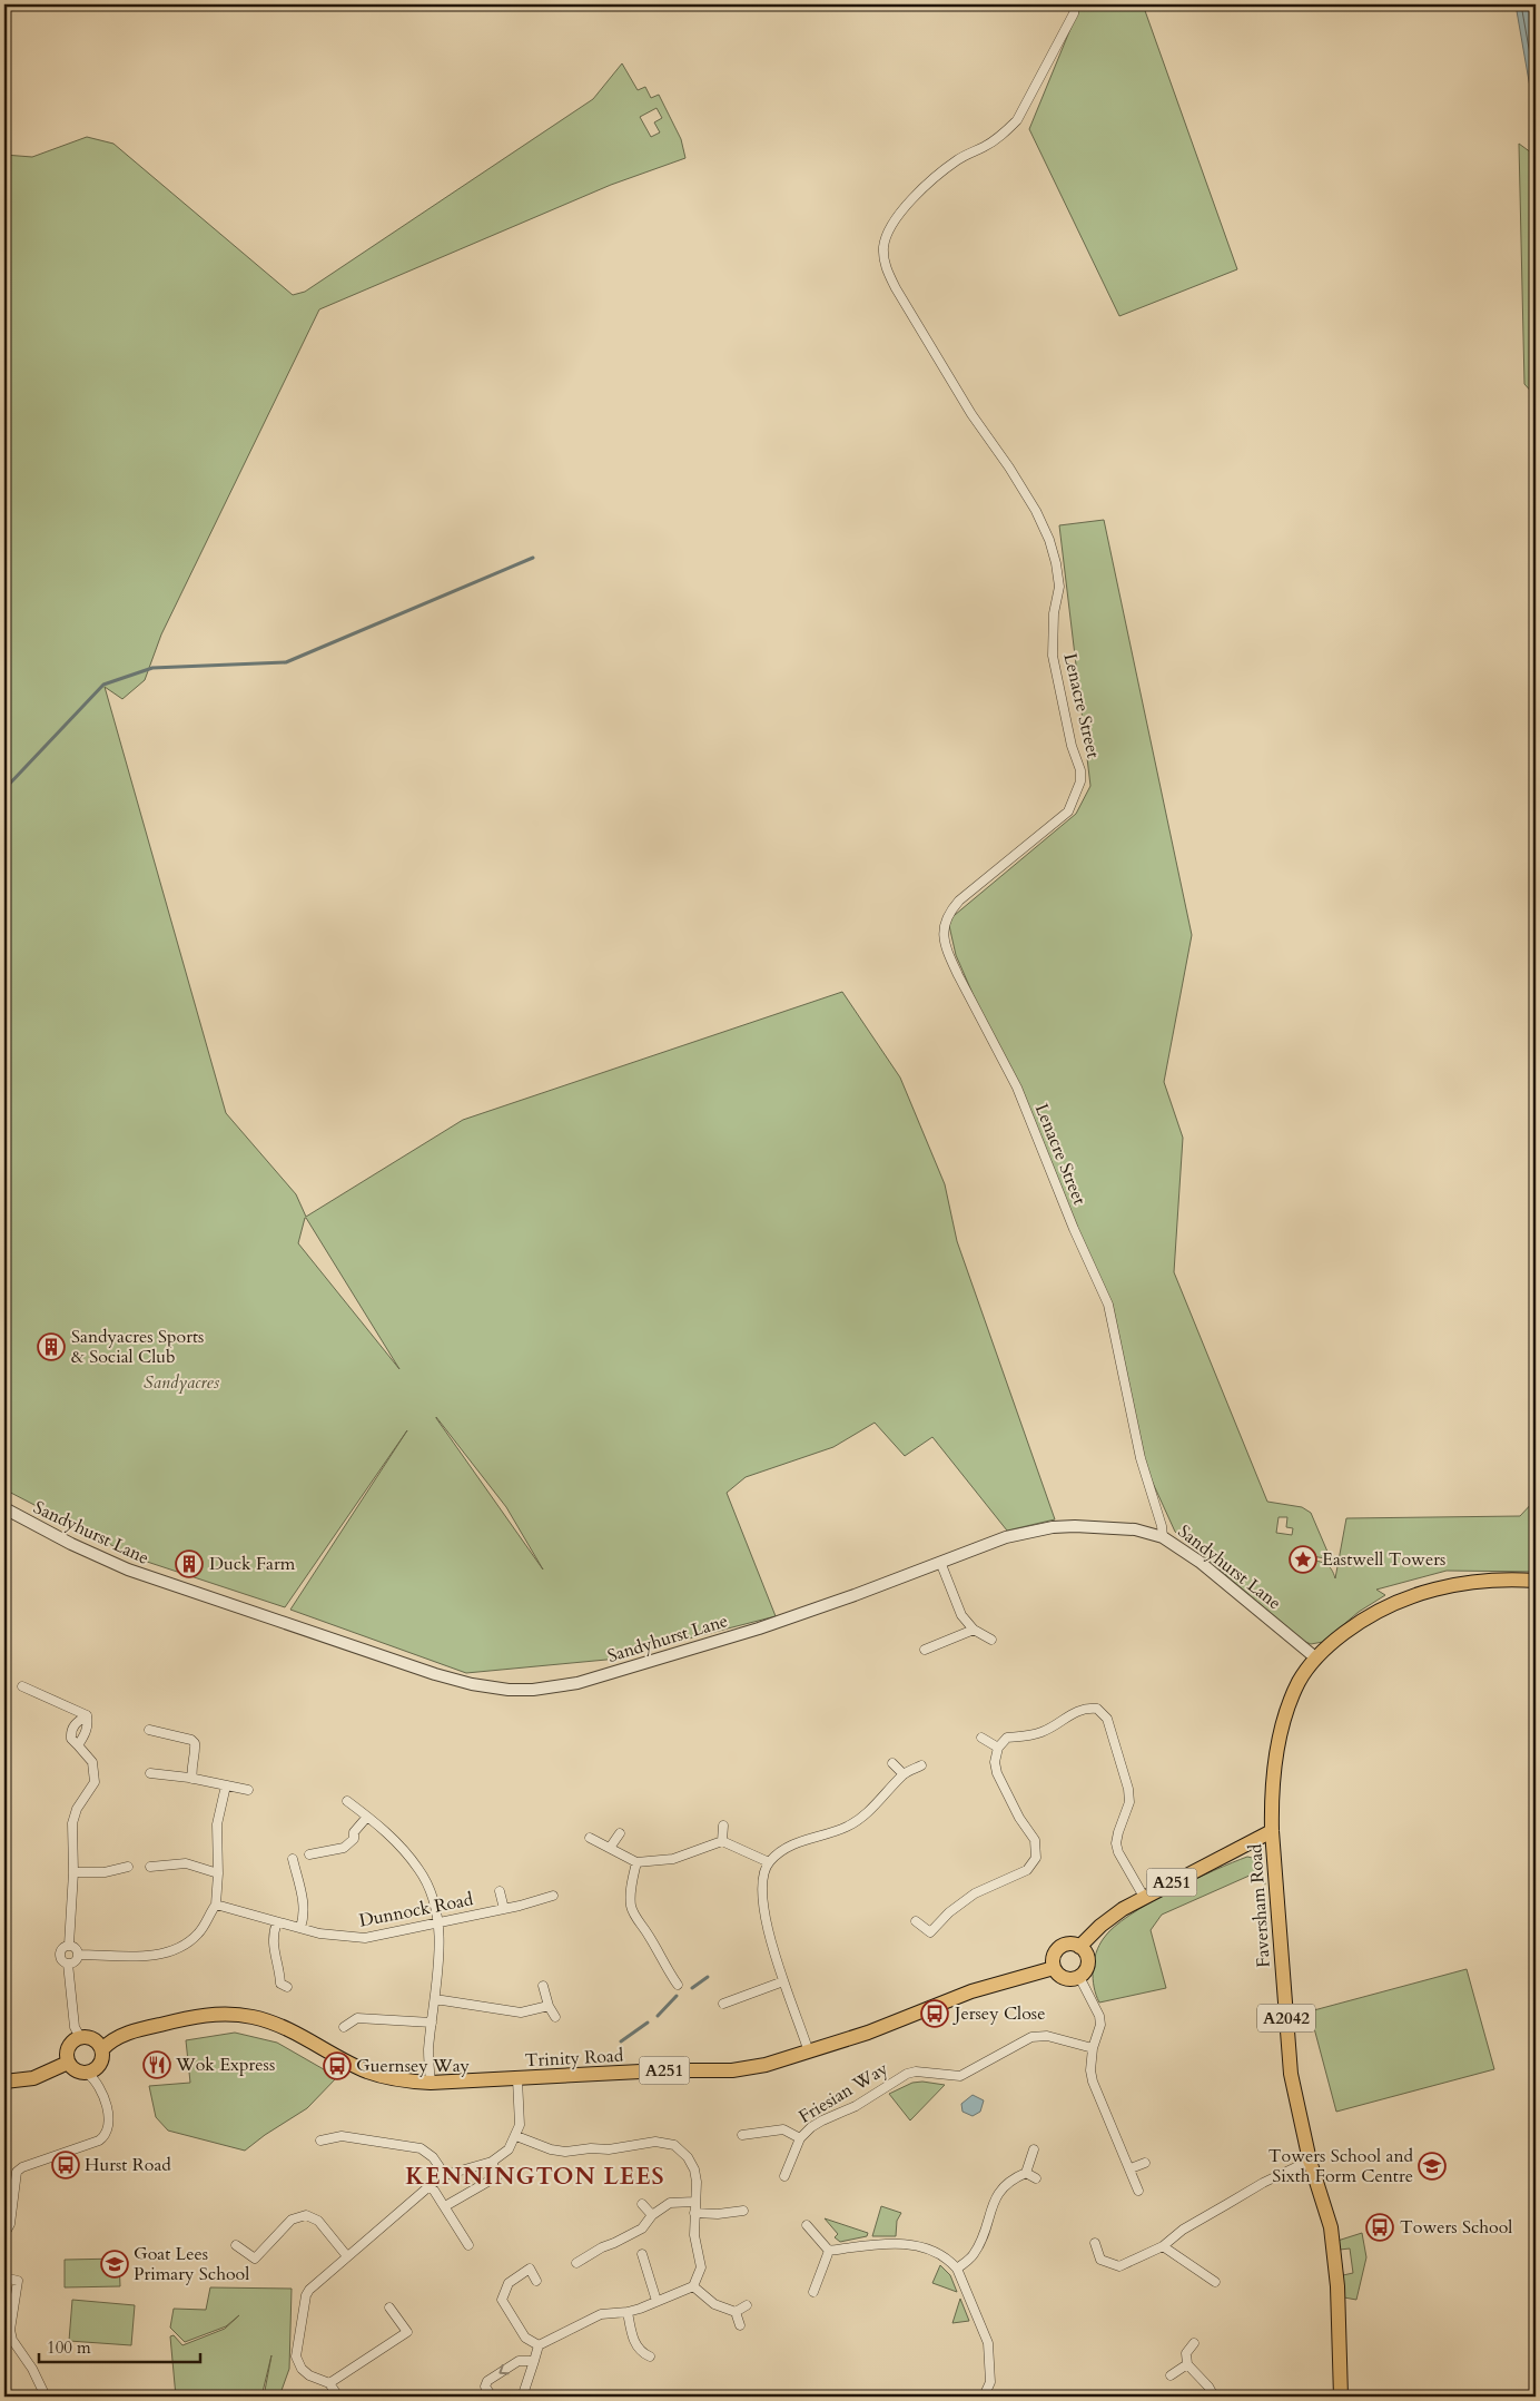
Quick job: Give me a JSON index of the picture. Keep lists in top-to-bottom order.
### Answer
{
  "streets": {
    "main road": [
      "A251",
      "Faversham Road",
      "A2042",
      "Trinity Road"
    ],
    "street": [
      "Lenacre Street",
      "Sandyhurst Lane",
      "Dunnock Road",
      "Friesian Way"
    ]
  },
  "crossings": [
    ["Lenacre Street", "Sandyhurst Lane"],
    ["Sandyhurst Lane", "Faversham Road"],
    ["A251", "Faversham Road"],
    ["A251", "Trinity Road"]
  ],
  "districts": ["KENNINGTON LEES"],
  "parks": ["Sandyacres"],
  "places": {
    "building": ["Sandyacres Sports & Social Club", "Duck Farm"],
    "place": ["Eastwell Towers"],
    "bus stop": [
      "Jersey Close",
      "Guernsey Way",
      "Hurst Road",
      "Towers School"
    ],
    "restaurant": ["Wok Express"],
    "school or university": ["Towers School and Sixth Form Centre", "Goat Lees Primary School"]
  },
  "scale_bar": "100 m"
}
